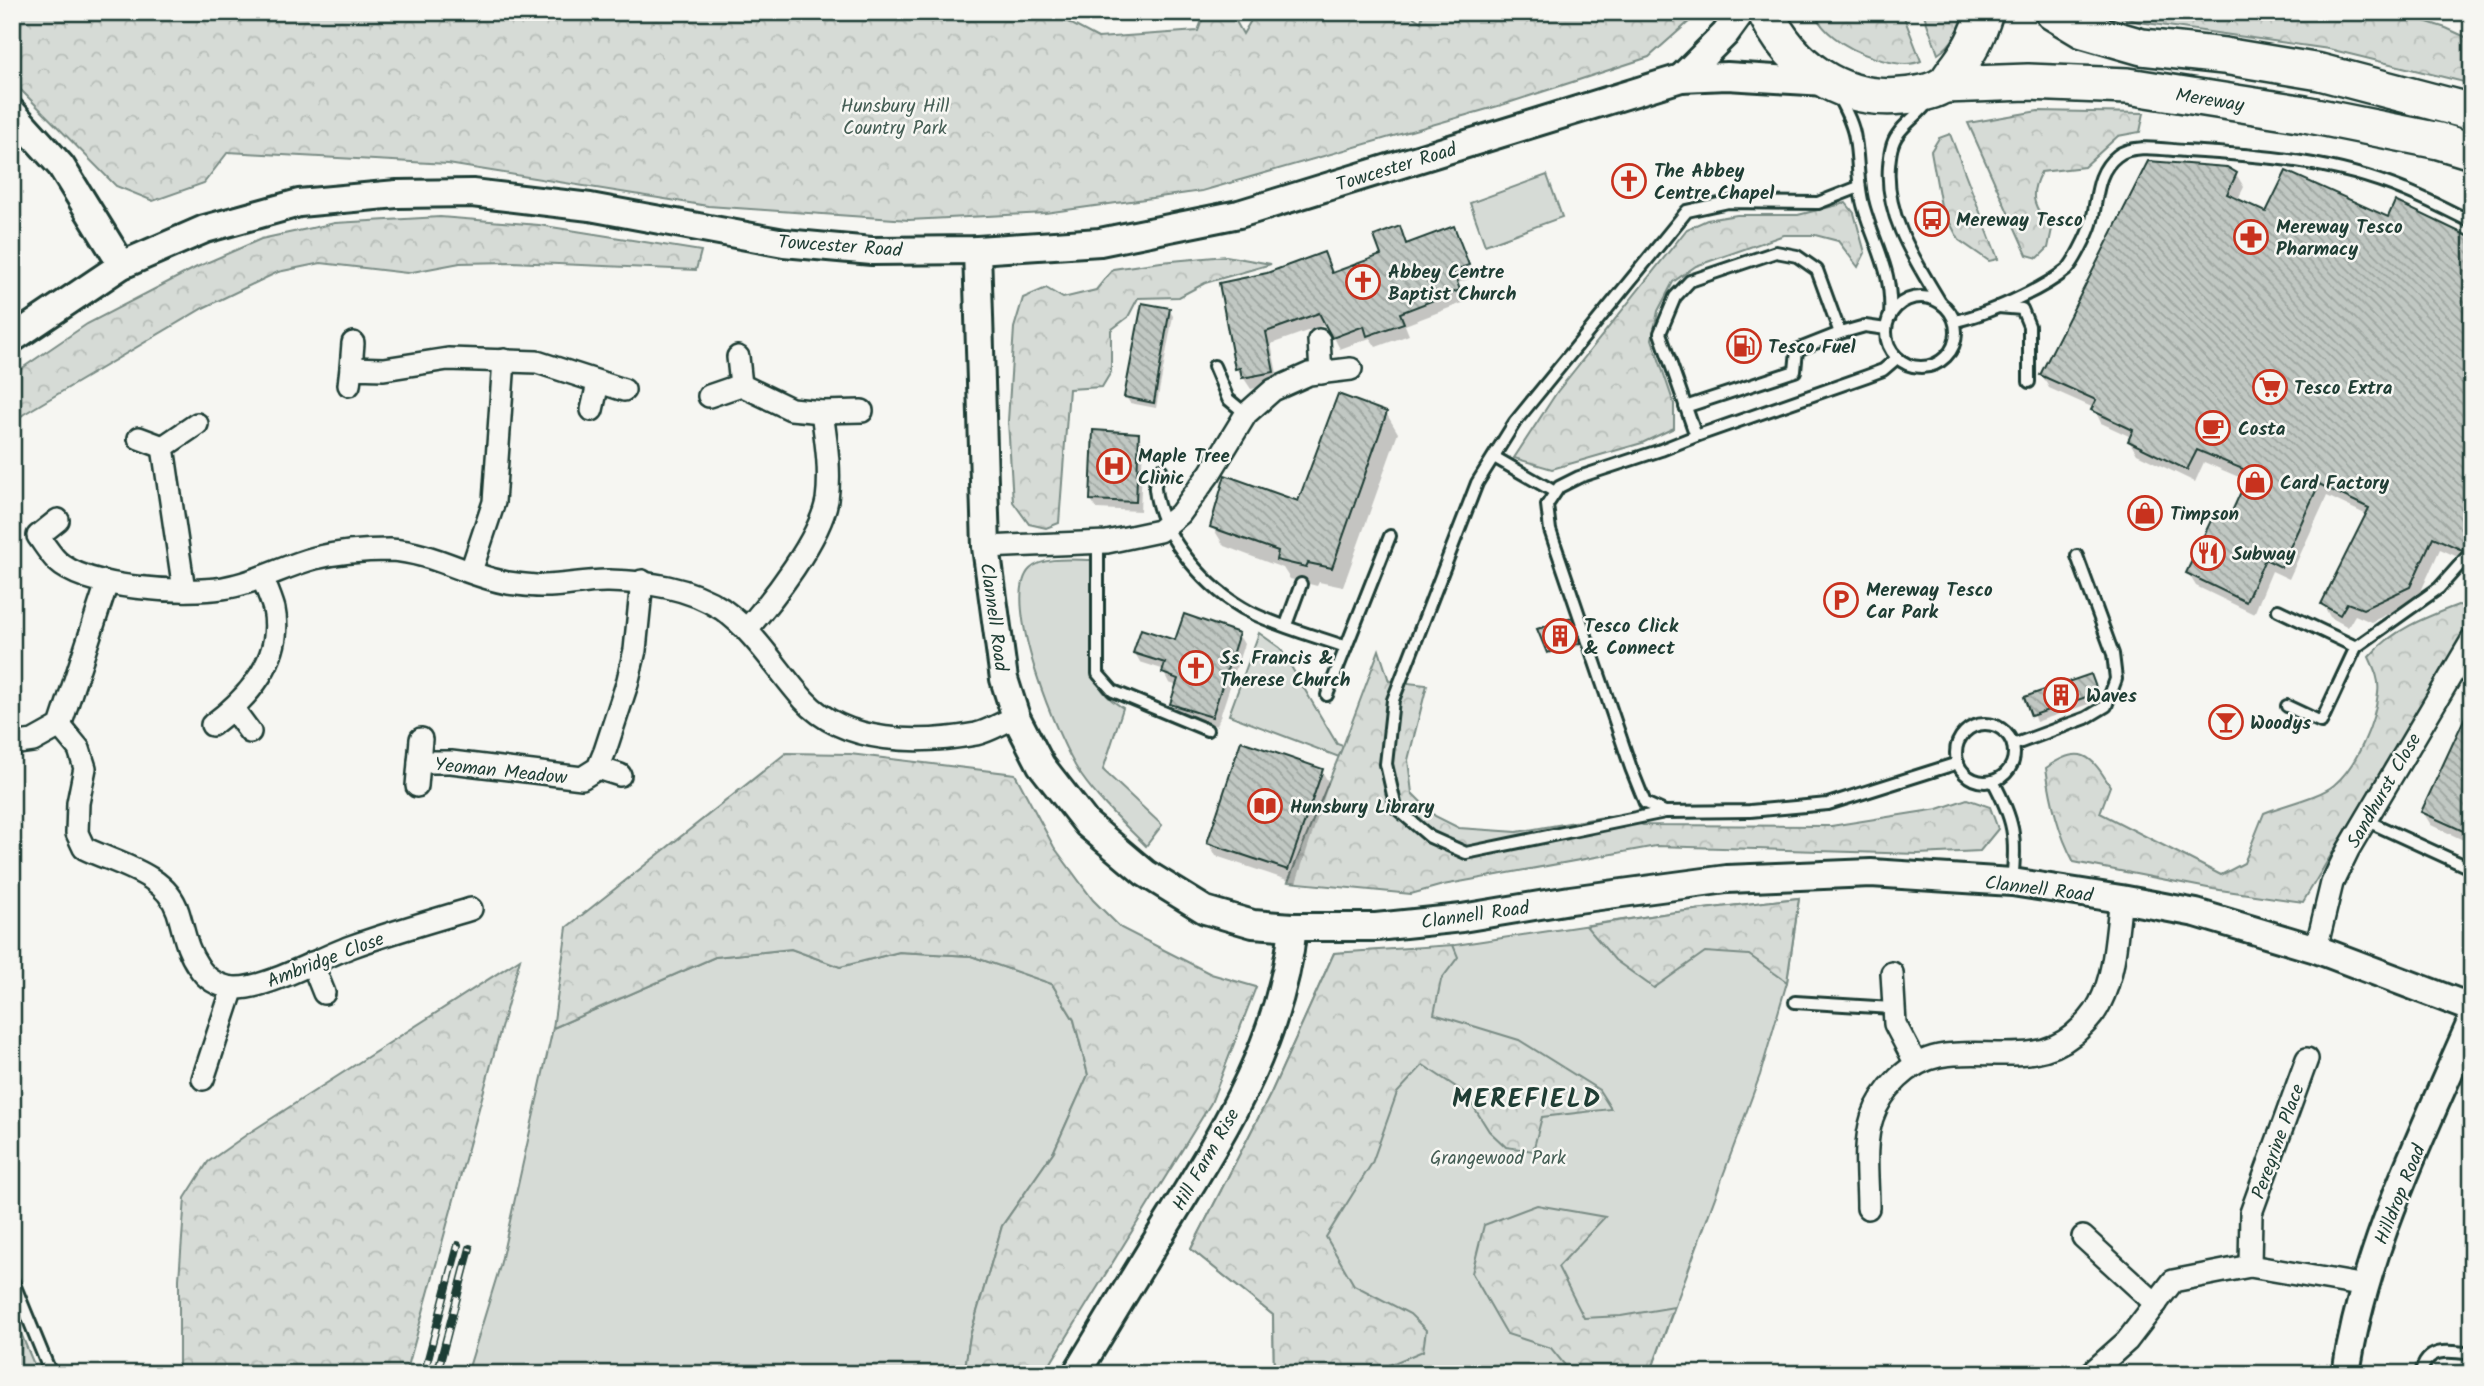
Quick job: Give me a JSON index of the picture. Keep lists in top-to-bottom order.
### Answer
{
  "streets": {
    "highway": ["Mereway"],
    "street": [
      "Towcester Road",
      "Clannell Road",
      "Yeoman Meadow",
      "Sandhurst Close",
      "Ambridge Close",
      "Peregrine Place",
      "Hill Farm Rise",
      "Hilldrop Road"
    ]
  },
  "crossings": [
    ["Mereway", "Towcester Road"],
    ["Towcester Road", "Clannell Road"],
    ["Clannell Road", "Sandhurst Close"],
    ["Clannell Road", "Hill Farm Rise"]
  ],
  "districts": ["MEREFIELD"],
  "parks": ["Hunsbury Hill Country Park", "Grangewood Park"],
  "places": {
    "church": ["The Abbey Centre Chapel", "Abbey Centre Baptist Church", "Ss. Francis & Therese Church"],
    "bus stop": ["Mereway Tesco"],
    "pharmacy": ["Mereway Tesco Pharmacy"],
    "fuel station": ["Tesco Fuel"],
    "supermarket": ["Tesco Extra"],
    "cafe": ["Costa"],
    "hospital": ["Maple Tree Clinic"],
    "shop": ["Card Factory", "Timpson"],
    "restaurant": ["Subway"],
    "parking": ["Mereway Tesco Car Park"],
    "building": ["Tesco Click & Connect", "Waves"],
    "bar": ["Woodys"],
    "library": ["Hunsbury Library"]
  }
}
